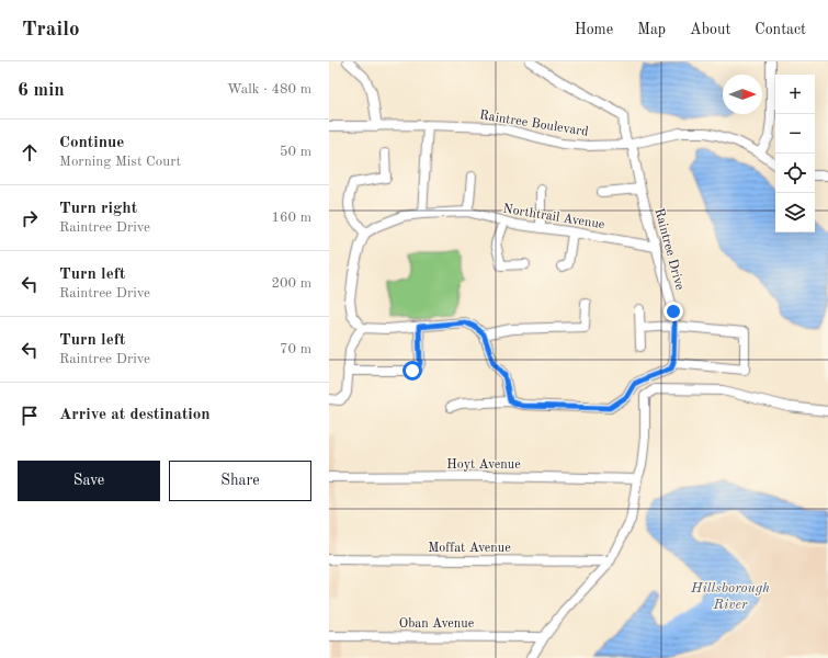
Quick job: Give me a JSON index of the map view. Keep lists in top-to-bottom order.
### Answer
{
  "streets": {
    "street": [
      "Raintree Boulevard",
      "Northtrail Avenue",
      "Raintree Drive",
      "Hoyt Avenue",
      "Moffat Avenue",
      "Oban Avenue"
    ]
  },
  "crossings": [
    ["Raintree Boulevard", "Raintree Drive"],
    ["Northtrail Avenue", "Raintree Drive"]
  ],
  "water": ["Hillsborough River"],
  "north": "right",
  "page": {
    "header": "Trailo",
    "nav": [
      "Home",
      "Map",
      "About",
      "Contact"
    ],
    "heading": ["6 min", "Walk · 480 m"],
    "map_buttons": ["+", "−"],
    "list": [
      ["Continue", "Morning Mist Court", "50 m"],
      ["Turn right", "Raintree Drive", "160 m"],
      ["Turn left", "Raintree Drive", "200 m"],
      ["Turn left", "Raintree Drive", "70 m"],
      "Arrive at destination"
    ],
    "buttons": ["Save", "Share"]
  }
}
